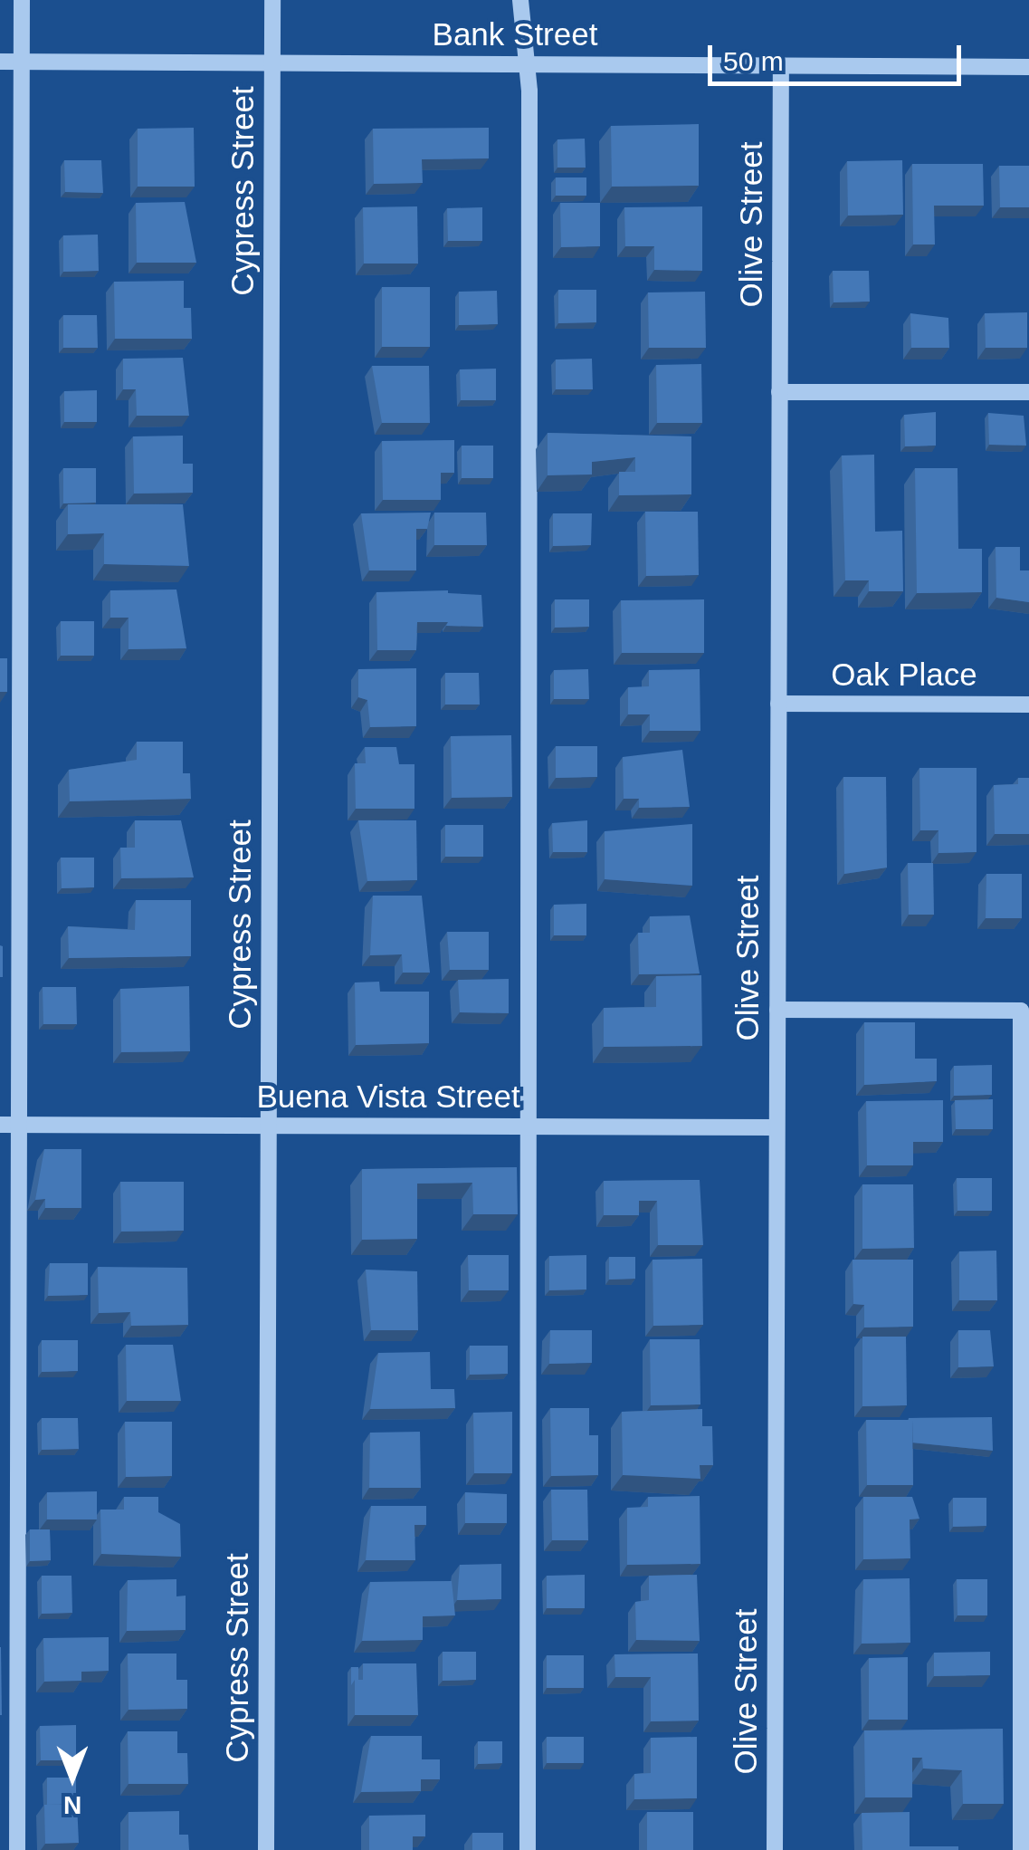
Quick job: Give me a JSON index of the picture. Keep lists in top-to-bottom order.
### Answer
{
  "streets": {
    "street": [
      "Bank Street",
      "Cypress Street",
      "Olive Street",
      "Oak Place",
      "Buena Vista Street"
    ]
  },
  "crossings": [
    ["Bank Street", "Cypress Street"],
    ["Bank Street", "Olive Street"],
    ["Cypress Street", "Buena Vista Street"],
    ["Olive Street", "Oak Place"],
    ["Olive Street", "Buena Vista Street"]
  ],
  "scale_bar": "50 m",
  "north": "bottom"
}
